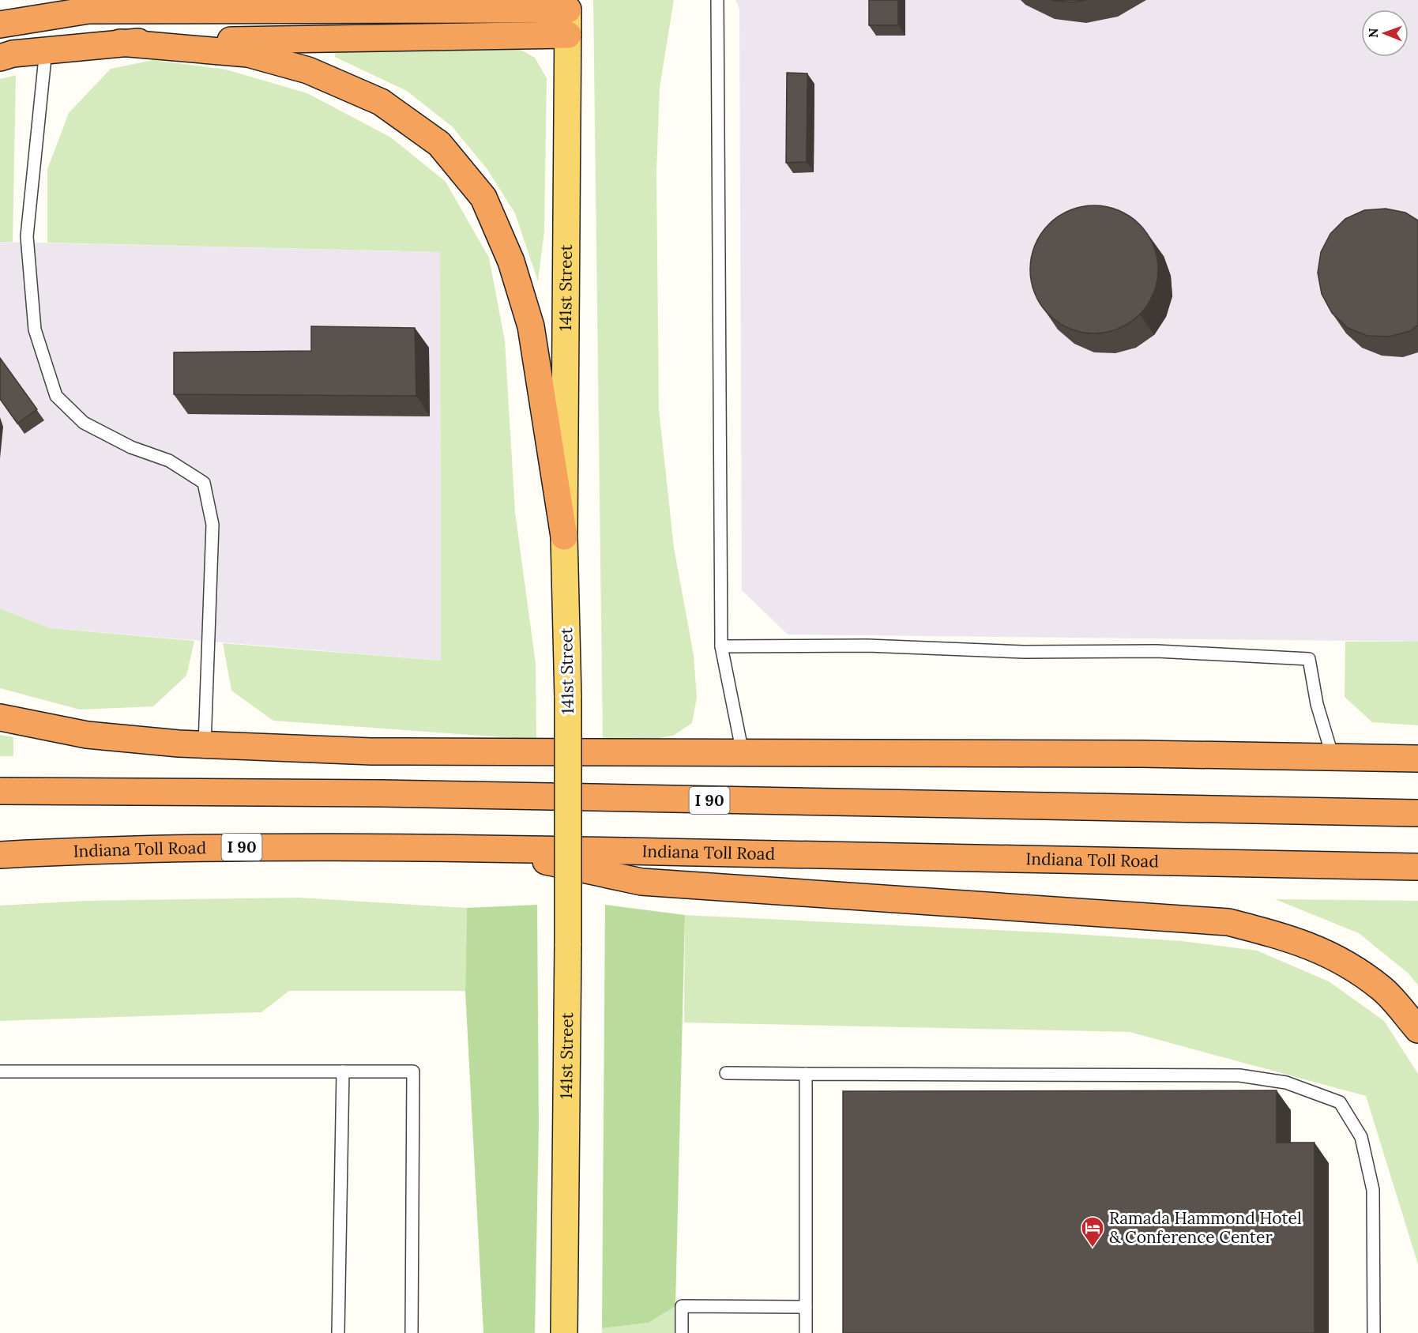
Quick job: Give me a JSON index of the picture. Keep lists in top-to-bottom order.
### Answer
{
  "streets": {
    "highway": ["I 90", "Indiana Toll Road"],
    "main road": ["141st Street"]
  },
  "places": {
    "hotel": ["Ramada Hammond Hotel & Conference Center"]
  },
  "north": "left"
}
